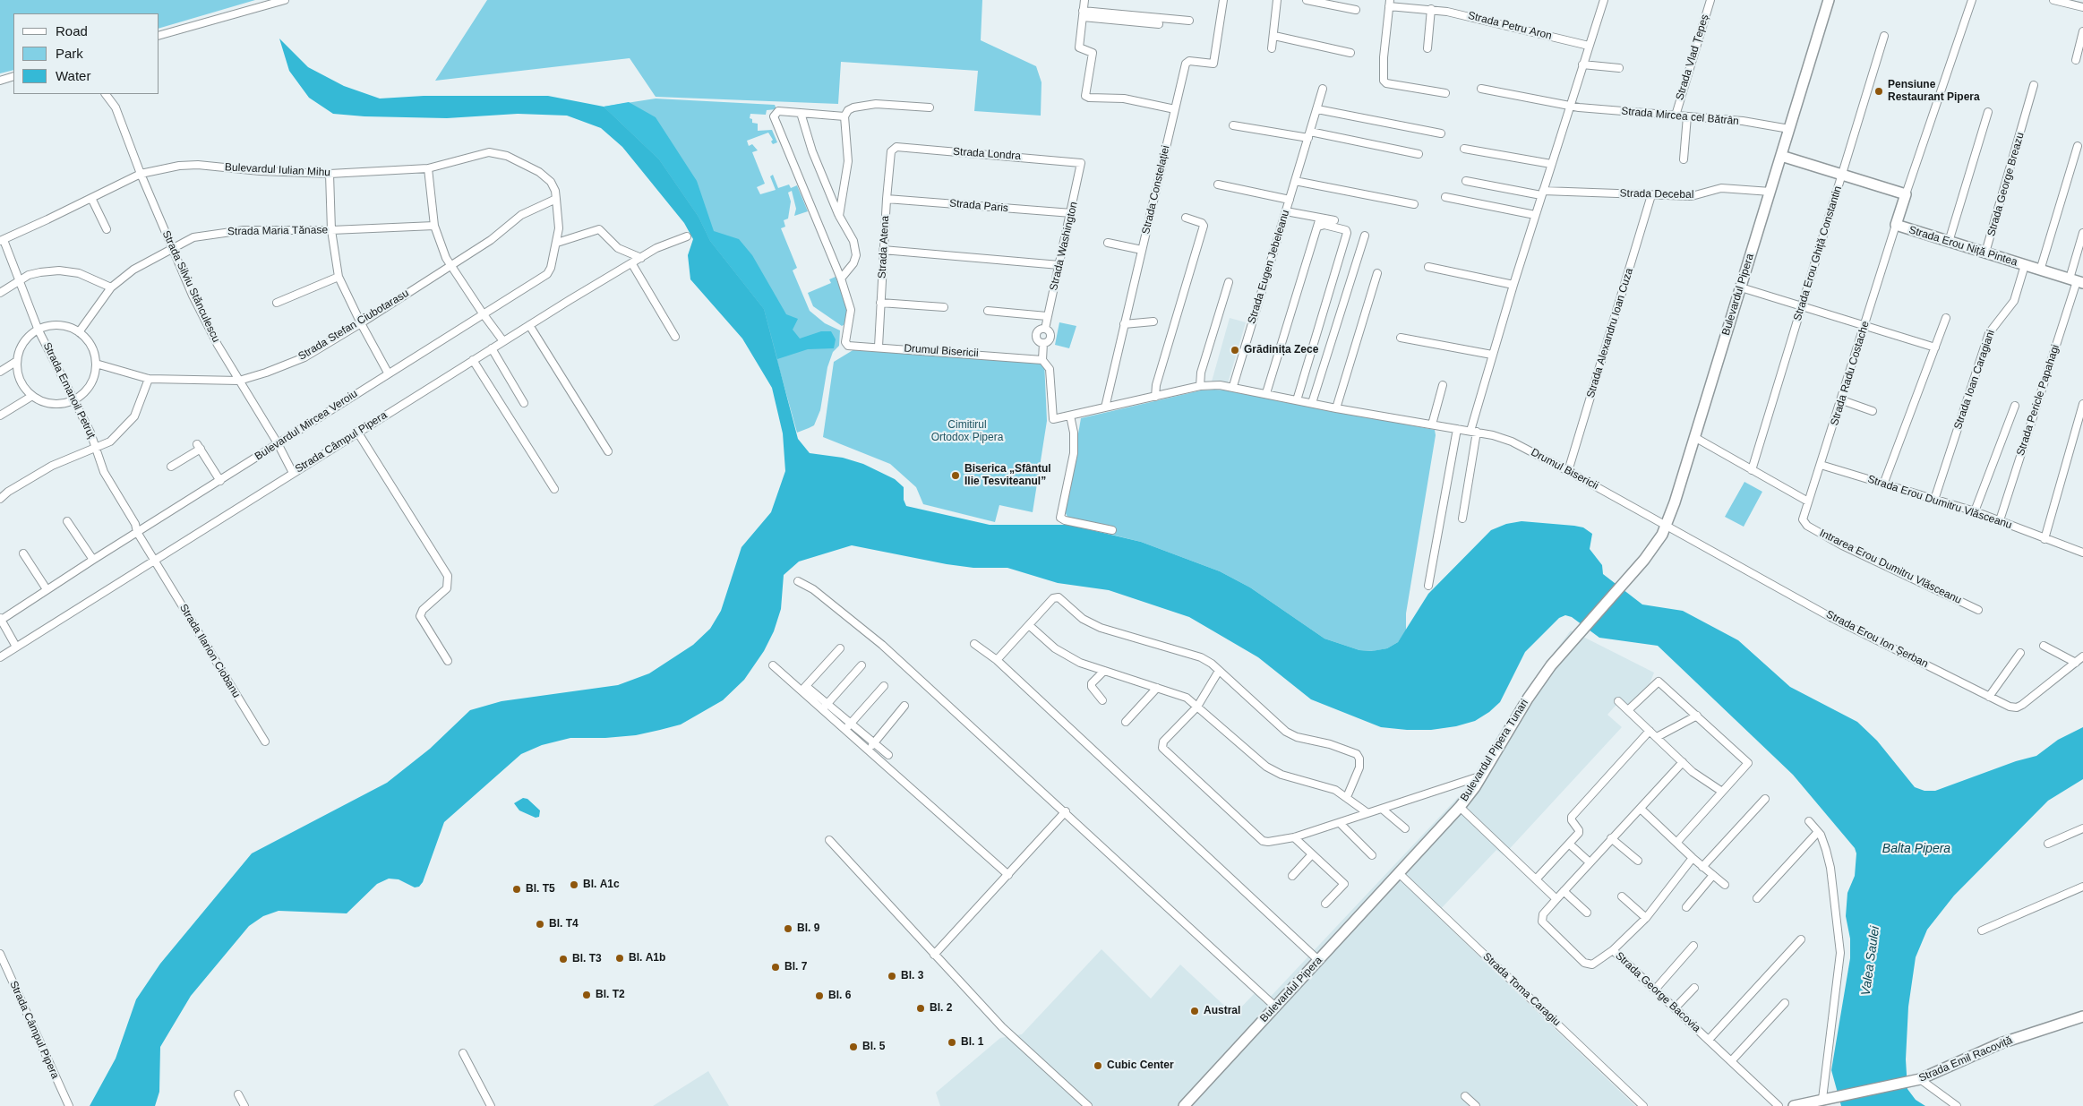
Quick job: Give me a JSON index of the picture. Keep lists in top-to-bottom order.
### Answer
{
  "streets": {
    "main road": [
      "Strada Erou Niță Pintea",
      "Bulevardul Pipera",
      "Bulevardul Pipera Tunari",
      "Strada Emil Racoviță"
    ],
    "street": [
      "Strada Petru Aron",
      "Strada Vlad Țepeș",
      "Strada Mircea cel Bătrân",
      "Strada Londra",
      "Bulevardul Iulian Mihu",
      "Strada George Breazu",
      "Strada Constelației",
      "Strada Decebal",
      "Strada Paris",
      "Strada Maria Tănase",
      "Strada Washington",
      "Strada Atena",
      "Strada Erou Ghiță Constantin",
      "Strada Eugen Jebeleanu",
      "Strada Silviu Stănculescu",
      "Strada Stefan Ciubotarasu",
      "Strada Alexandru Ioan Cuza",
      "Drumul Bisericii",
      "Strada Radu Costache",
      "Strada Ioan Caragiani",
      "Strada Emanoil Petruț",
      "Strada Pericle Papahagi",
      "Bulevardul Mircea Veroiu",
      "Strada Câmpul Pipera",
      "Strada Erou Dumitru Vlăsceanu",
      "Intrarea Erou Dumitru Vlăsceanu",
      "Strada Erou Ion Șerban",
      "Strada Ilarion Ciobanu",
      "Strada Toma Caragiu",
      "Strada George Bacovia"
    ]
  },
  "crossings": [
    ["Strada Vlad Țepeș", "Strada Mircea cel Bătrân"],
    ["Strada Mircea cel Bătrân", "Bulevardul Pipera"],
    ["Strada Londra", "Strada Washington"],
    ["Strada Londra", "Strada Atena"],
    ["Bulevardul Iulian Mihu", "Strada Silviu Stănculescu"],
    ["Bulevardul Iulian Mihu", "Strada Stefan Ciubotarasu"],
    ["Bulevardul Iulian Mihu", "Strada Emanoil Petruț"],
    ["Bulevardul Iulian Mihu", "Bulevardul Mircea Veroiu"],
    ["Strada George Breazu", "Strada Erou Niță Pintea"],
    ["Strada Constelației", "Drumul Bisericii"],
    ["Strada Decebal", "Bulevardul Pipera"],
    ["Strada Decebal", "Strada Alexandru Ioan Cuza"],
    ["Strada Paris", "Strada Washington"],
    ["Strada Paris", "Strada Atena"],
    ["Strada Maria Tănase", "Strada Silviu Stănculescu"],
    ["Strada Erou Niță Pintea", "Strada Radu Costache"],
    ["Strada Erou Niță Pintea", "Strada Ioan Caragiani"],
    ["Strada Erou Niță Pintea", "Strada Pericle Papahagi"],
    ["Strada Atena", "Drumul Bisericii"],
    ["Strada Eugen Jebeleanu", "Drumul Bisericii"],
    ["Strada Silviu Stănculescu", "Strada Stefan Ciubotarasu"],
    ["Strada Silviu Stănculescu", "Bulevardul Mircea Veroiu"],
    ["Strada Silviu Stănculescu", "Strada Câmpul Pipera"],
    ["Bulevardul Pipera", "Drumul Bisericii"],
    ["Bulevardul Pipera", "Strada Erou Ion Șerban"],
    ["Bulevardul Pipera", "Bulevardul Pipera Tunari"],
    ["Bulevardul Pipera", "Strada Toma Caragiu"],
    ["Strada Stefan Ciubotarasu", "Bulevardul Mircea Veroiu"],
    ["Strada Alexandru Ioan Cuza", "Drumul Bisericii"],
    ["Drumul Bisericii", "Strada Erou Ion Șerban"],
    ["Strada Radu Costache", "Strada Erou Dumitru Vlăsceanu"],
    ["Strada Radu Costache", "Intrarea Erou Dumitru Vlăsceanu"],
    ["Strada Ioan Caragiani", "Strada Erou Dumitru Vlăsceanu"],
    ["Strada Emanoil Petruț", "Bulevardul Mircea Veroiu"],
    ["Strada Emanoil Petruț", "Strada Câmpul Pipera"],
    ["Strada Emanoil Petruț", "Strada Ilarion Ciobanu"],
    ["Strada Pericle Papahagi", "Strada Erou Dumitru Vlăsceanu"],
    ["Strada Câmpul Pipera", "Strada Ilarion Ciobanu"],
    ["Bulevardul Pipera Tunari", "Strada Toma Caragiu"]
  ],
  "water": ["Balta Pipera", "Valea Saulei"],
  "parks": ["Cimitirul Ortodox Pipera"],
  "places": [
    "Pensiune Restaurant Pipera",
    "Grădinița Zece",
    "Biserica „Sfântul Ilie Tesviteanul”",
    "Bl. A1c",
    "Bl. T5",
    "Bl. T4",
    "Bl. 9",
    "Bl. A1b",
    "Bl. T3",
    "Bl. 7",
    "Bl. 3",
    "Bl. T2",
    "Bl. 6",
    "Bl. 2",
    "Austral",
    "Bl. 1",
    "Bl. 5",
    "Cubic Center"
  ],
  "legend": ["Road", "Park", "Water"]
}
